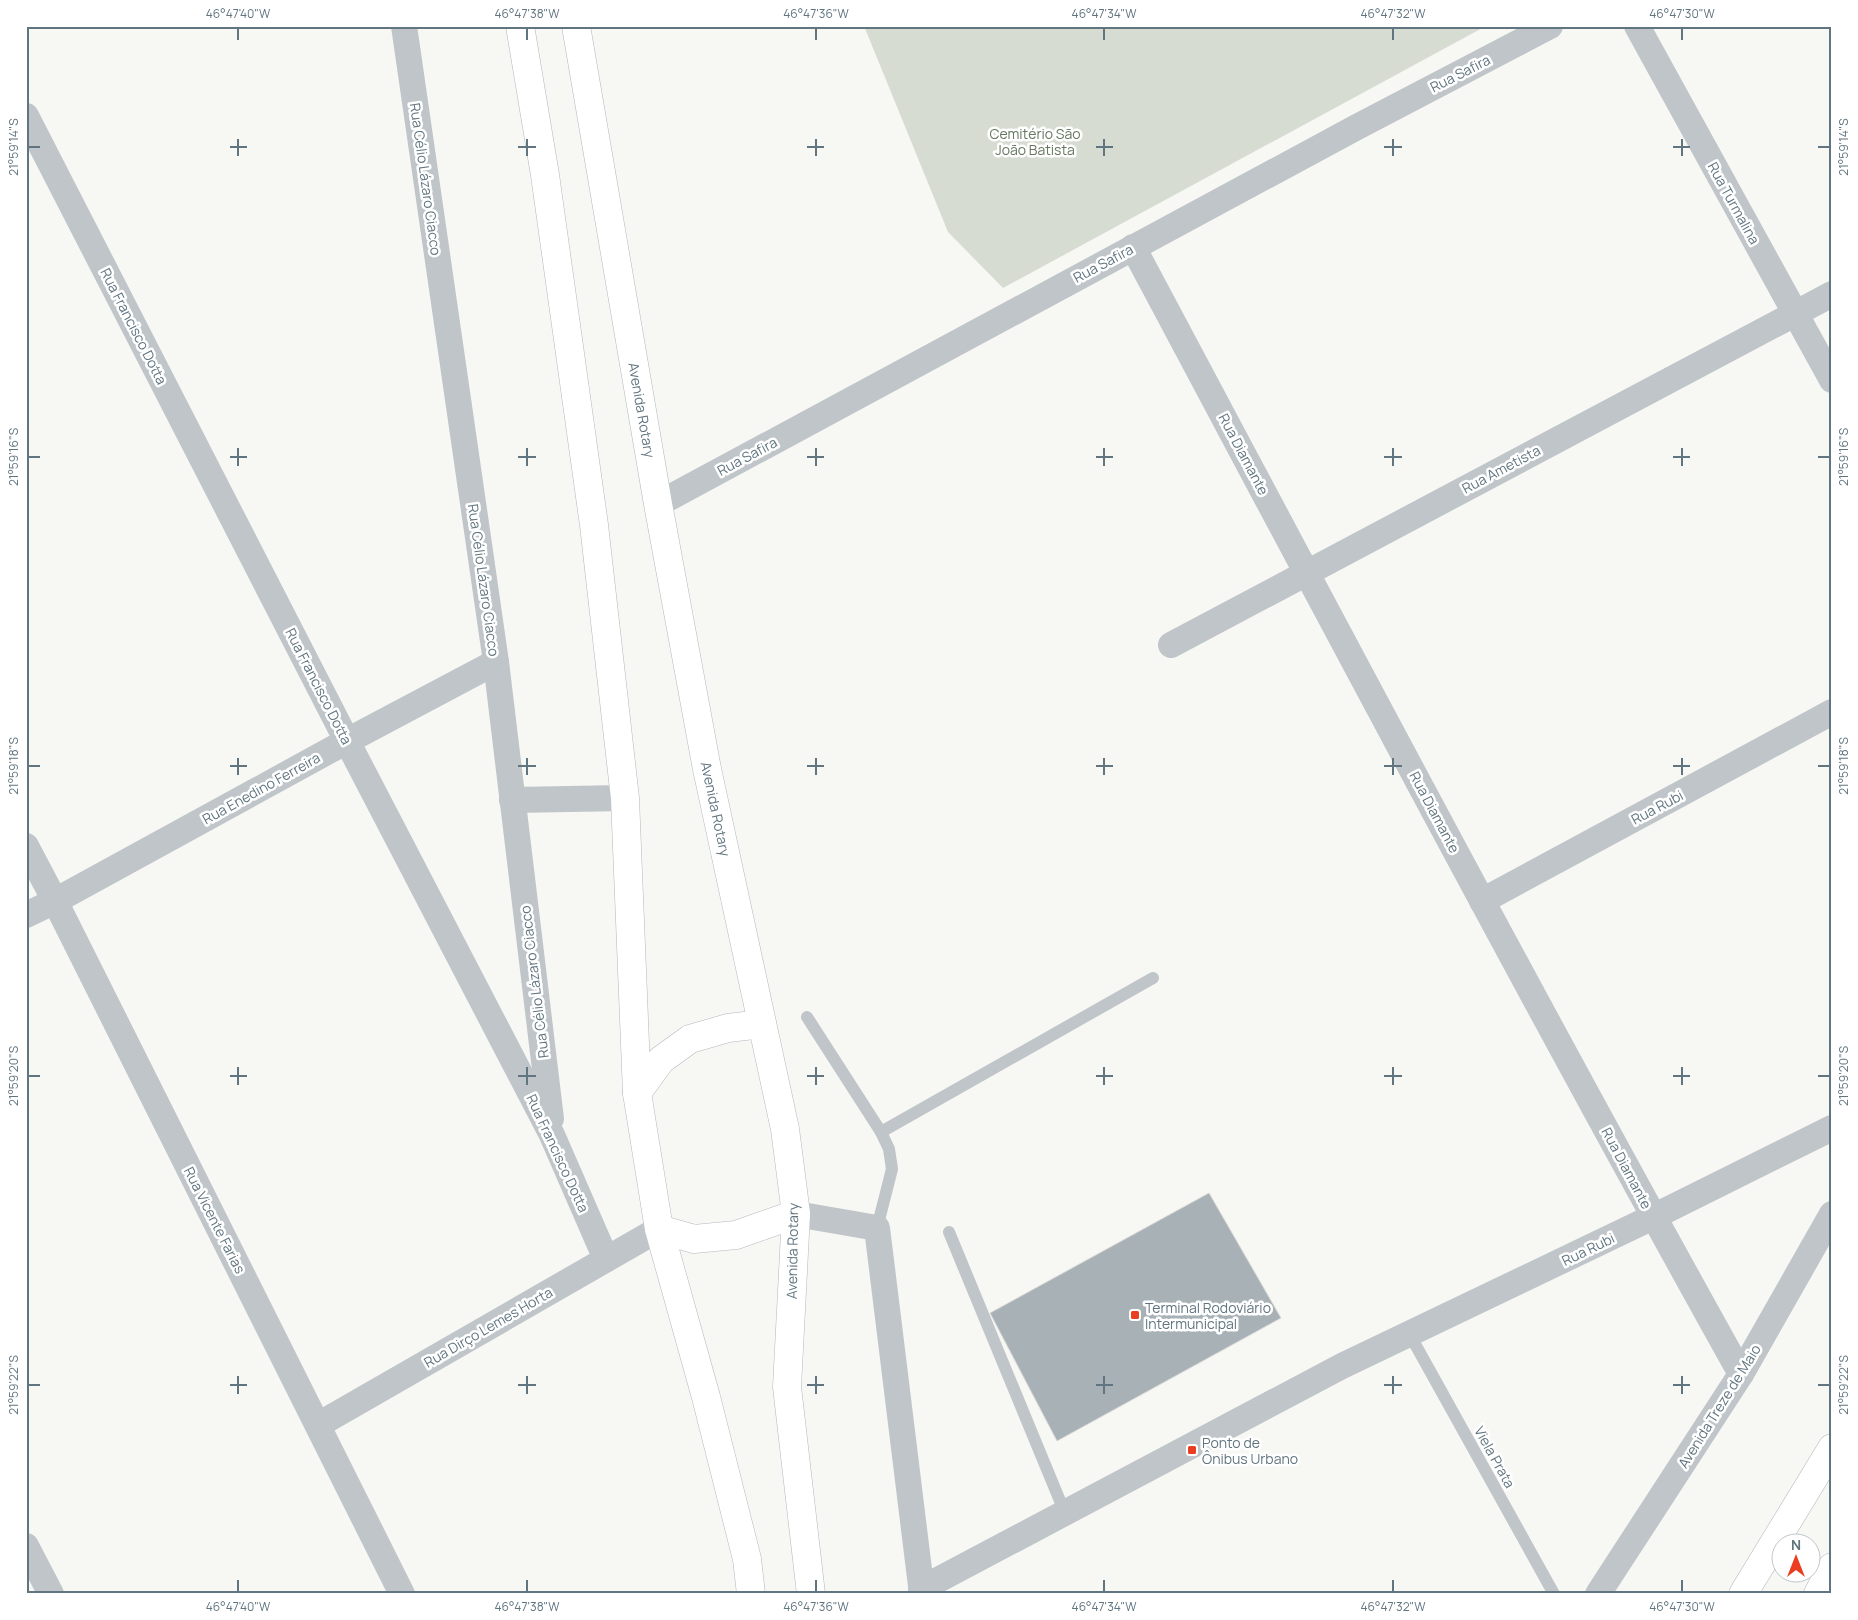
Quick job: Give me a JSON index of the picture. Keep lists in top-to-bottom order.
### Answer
{
  "streets": {
    "main road": ["Avenida Rotary"],
    "street": [
      "Rua Safira",
      "Rua Célio Lázaro Ciacco",
      "Rua Turmalina",
      "Rua Francisco Dotta",
      "Rua Diamante",
      "Rua Ametista",
      "Rua Enedino Ferreira",
      "Rua Rubi",
      "Rua Vicente Farias",
      "Rua Dirço Lemes Horta",
      "Avenida Treze de Maio"
    ],
    "lane": ["Viela Prata"]
  },
  "crossings": [
    ["Rua Safira", "Avenida Rotary"],
    ["Rua Safira", "Rua Diamante"],
    ["Rua Célio Lázaro Ciacco", "Rua Francisco Dotta"],
    ["Rua Célio Lázaro Ciacco", "Rua Enedino Ferreira"],
    ["Rua Turmalina", "Rua Ametista"],
    ["Rua Francisco Dotta", "Rua Enedino Ferreira"],
    ["Rua Francisco Dotta", "Rua Dirço Lemes Horta"],
    ["Rua Diamante", "Rua Ametista"],
    ["Rua Diamante", "Rua Rubi"],
    ["Rua Diamante", "Avenida Treze de Maio"],
    ["Rua Enedino Ferreira", "Rua Vicente Farias"],
    ["Rua Rubi", "Viela Prata"],
    ["Rua Vicente Farias", "Rua Dirço Lemes Horta"]
  ],
  "parks": ["Cemitério São João Batista"],
  "places": {
    "transit": ["Terminal Rodoviário Intermunicipal", "Ponto de Ônibus Urbano"]
  },
  "north": "top",
  "coordinates": [
    "46°47'40\"W",
    "46°47'38\"W",
    "46°47'36\"W",
    "46°47'34\"W",
    "46°47'32\"W",
    "46°47'30\"W",
    "21°59'14\"S",
    "21°59'16\"S",
    "21°59'18\"S",
    "21°59'20\"S",
    "21°59'22\"S"
  ]
}
